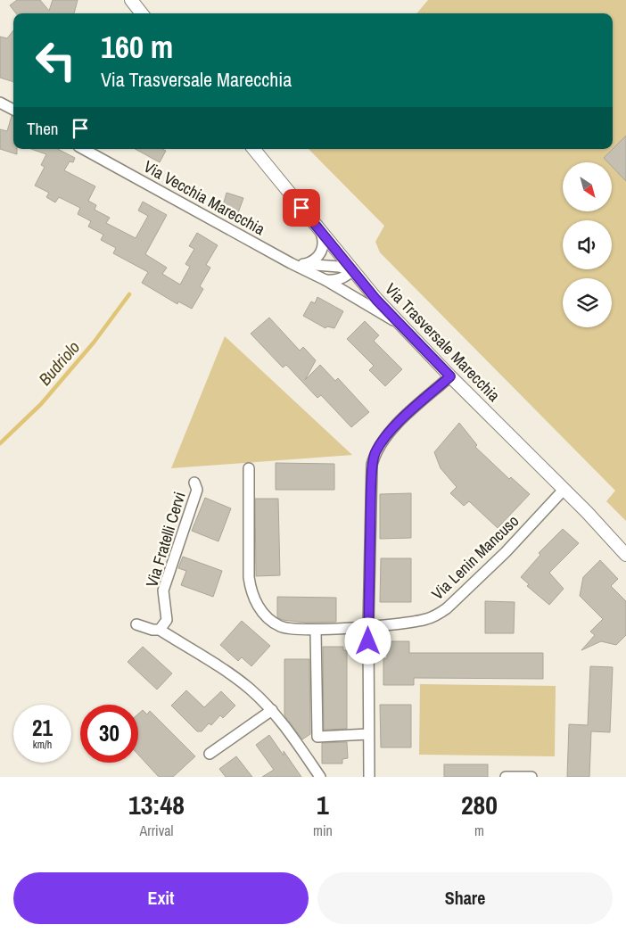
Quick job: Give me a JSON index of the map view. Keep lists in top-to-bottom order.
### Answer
{
  "streets": {
    "street": [
      "Via Vecchia Marecchia",
      "Via Trasversale Marecchia",
      "Via Fratelli Cervi",
      "Via Lenin Mancuso"
    ]
  },
  "crossings": [
    ["Via Vecchia Marecchia", "Via Trasversale Marecchia"],
    ["Via Trasversale Marecchia", "Via Lenin Mancuso"]
  ],
  "water": ["Budriolo"],
  "north": "bottom right",
  "page": {
    "turn": ["160 m", "Via Trasversale Marecchia"],
    "then": "Then",
    "speed": "21 km/h",
    "limit": "30",
    "eta": [
      "13:48",
      "Arrival",
      "1",
      "min",
      "280",
      "m"
    ],
    "buttons": ["Exit", "Share"]
  }
}
